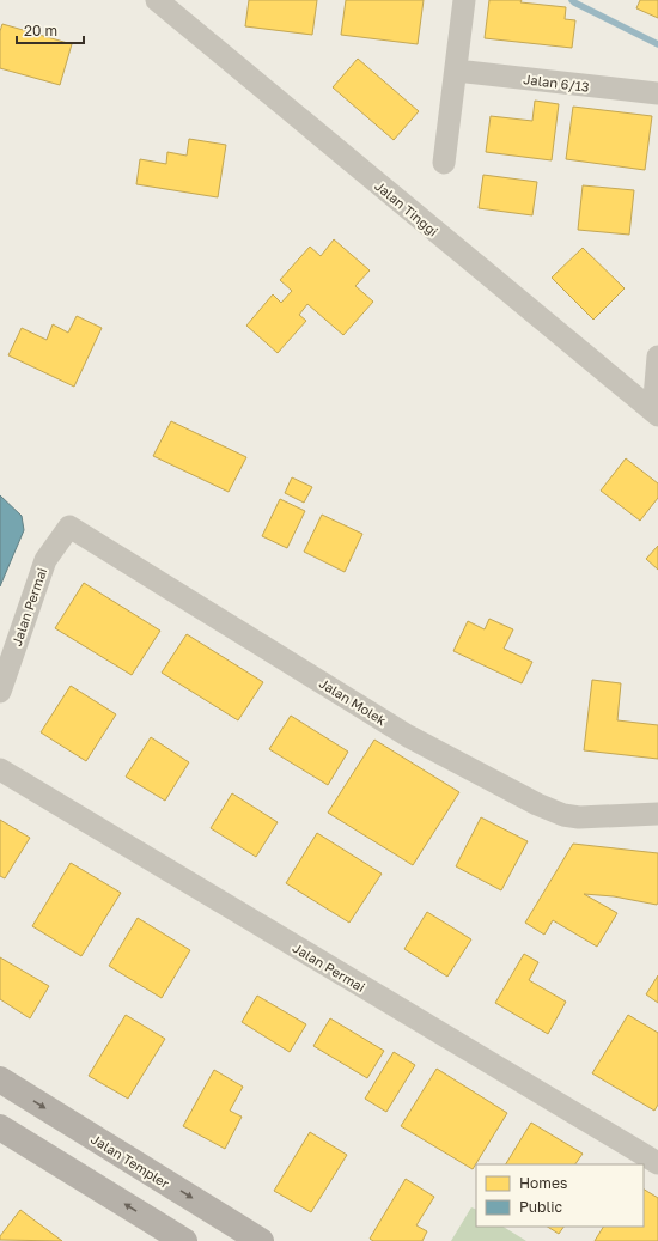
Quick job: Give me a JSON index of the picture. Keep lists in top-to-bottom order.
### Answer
{
  "streets": {
    "main road": ["Jalan Templer"],
    "street": [
      "Jalan 6/13",
      "Jalan Tinggi",
      "Jalan Permai",
      "Jalan Molek"
    ]
  },
  "crossings": [
    ["Jalan Permai", "Jalan Molek"]
  ],
  "legend": ["Homes", "Public"],
  "scale_bar": "20 m"
}
